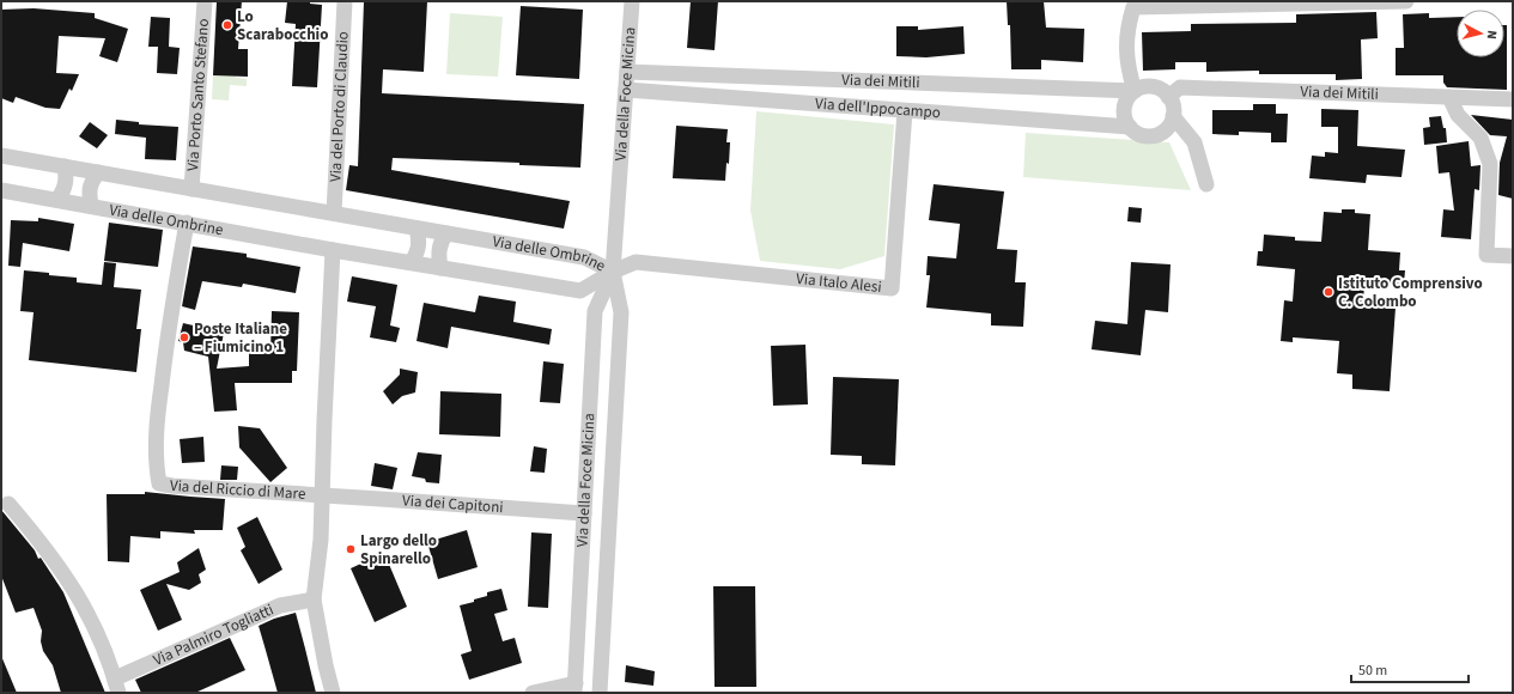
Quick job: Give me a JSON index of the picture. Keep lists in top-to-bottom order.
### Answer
{
  "streets": {
    "street": [
      "Via dei Mitili",
      "Via della Foce Micina",
      "Via Porto Santo Stefano",
      "Via del Porto di Claudio",
      "Via dell'Ippocampo",
      "Via delle Ombrine",
      "Via Italo Alesi",
      "Via del Riccio di Mare",
      "Via dei Capitoni",
      "Via Palmiro Togliatti"
    ]
  },
  "crossings": [
    ["Via dei Mitili", "Via della Foce Micina"],
    ["Via dei Mitili", "Via dell'Ippocampo"],
    ["Via della Foce Micina", "Via dell'Ippocampo"],
    ["Via della Foce Micina", "Via delle Ombrine"],
    ["Via della Foce Micina", "Via Italo Alesi"],
    ["Via della Foce Micina", "Via dei Capitoni"],
    ["Via Porto Santo Stefano", "Via delle Ombrine"],
    ["Via del Porto di Claudio", "Via delle Ombrine"],
    ["Via dell'Ippocampo", "Via Italo Alesi"],
    ["Via delle Ombrine", "Via Italo Alesi"],
    ["Via delle Ombrine", "Via del Riccio di Mare"],
    ["Via del Riccio di Mare", "Via dei Capitoni"]
  ],
  "places": [
    "Lo Scarabocchio",
    "Istituto Comprensivo C. Colombo",
    "Poste Italiane – Fiumicino 1",
    "Largo dello Spinarello"
  ],
  "scale_bar": "50 m",
  "north": "right"
}
